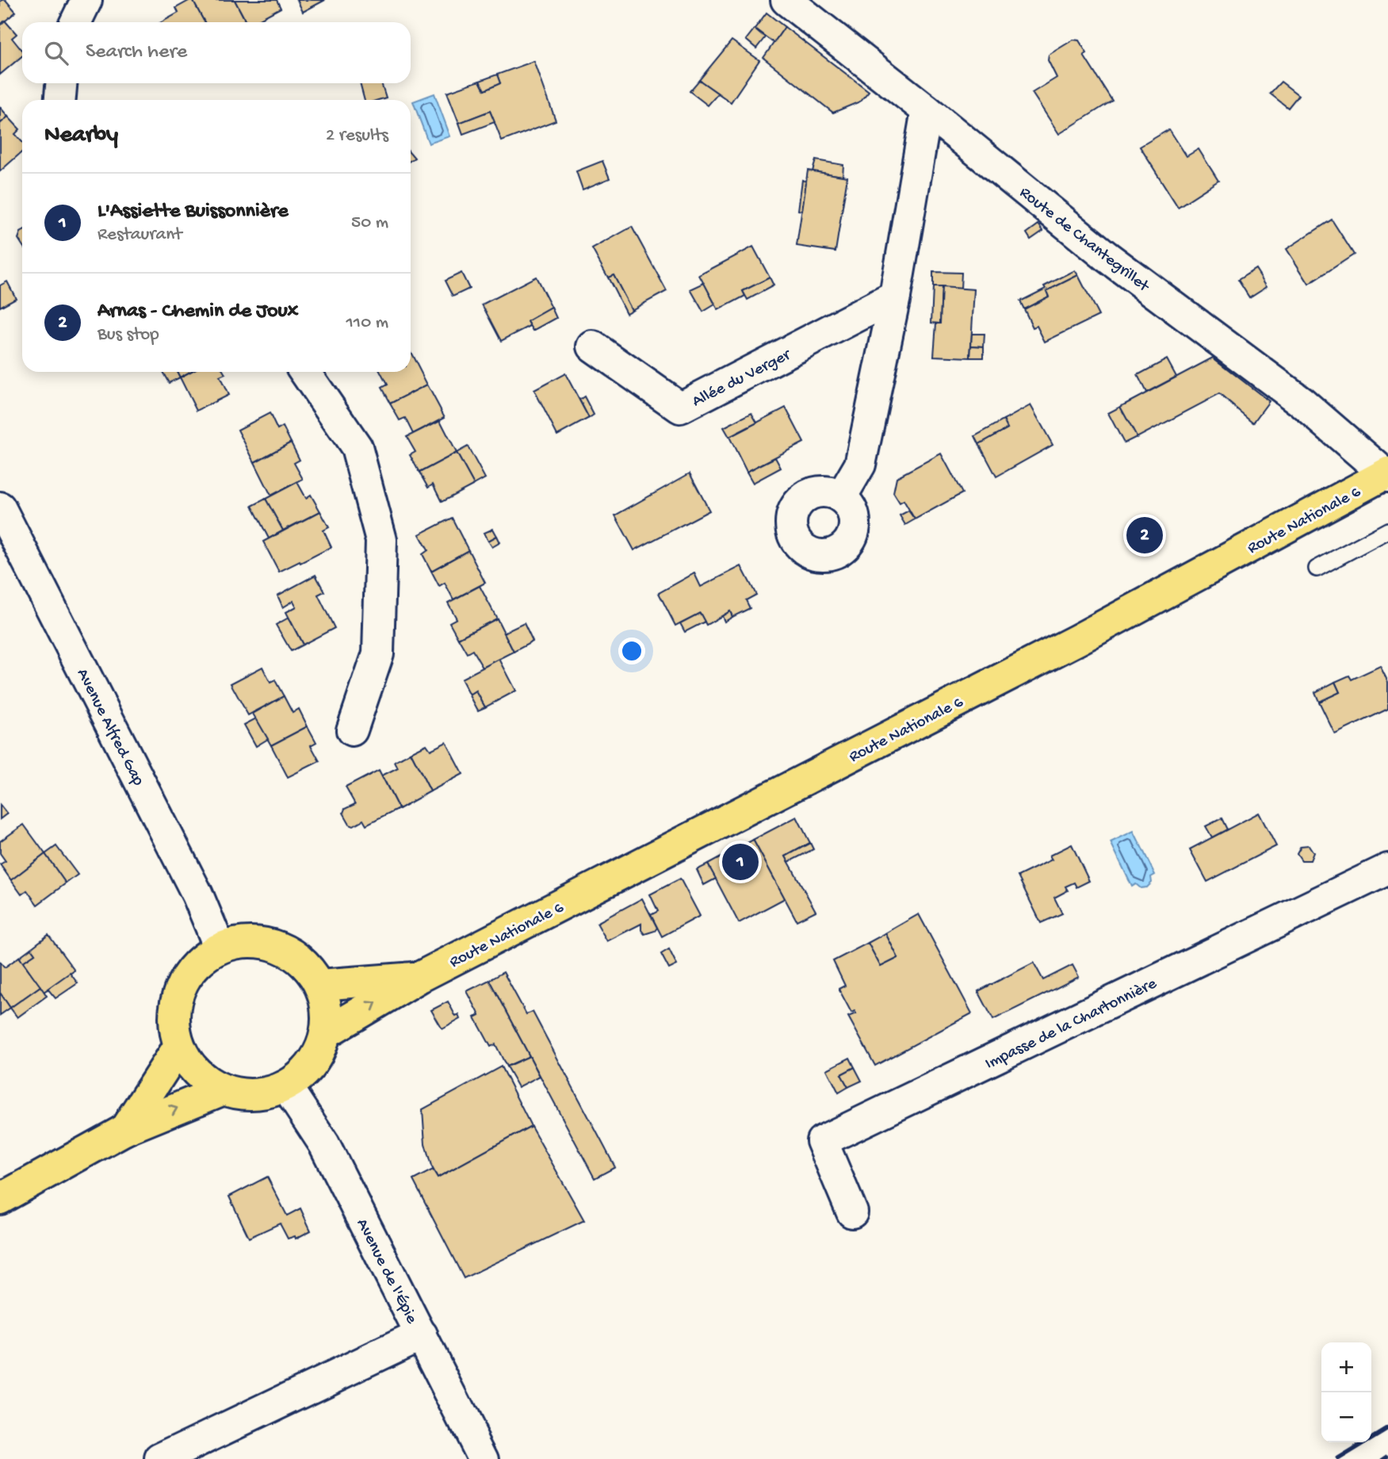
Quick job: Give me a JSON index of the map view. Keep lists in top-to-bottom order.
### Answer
{
  "streets": {
    "main road": ["Route Nationale 6"],
    "street": [
      "Route de Chantegrillet",
      "Allée du Verger",
      "Avenue Alfred Gap",
      "Impasse de la Chartonnière",
      "Avenue de l'Épie"
    ]
  },
  "crossings": [
    ["Route de Chantegrillet", "Route Nationale 6"],
    ["Route Nationale 6", "Avenue Alfred Gap"],
    ["Route Nationale 6", "Avenue de l'Épie"],
    ["Avenue Alfred Gap", "Avenue de l'Épie"]
  ],
  "page": {
    "search": "Search here",
    "heading": ["Nearby", "2 results"],
    "list": [
      {
        "mark": "1",
        "name": "L'Assiette Buissonnière",
        "note": "Restaurant",
        "value": "50 m"
      },
      {
        "mark": "2",
        "name": "Arnas - Chemin de Joux",
        "note": "Bus stop",
        "value": "110 m"
      }
    ],
    "pins": ["2", "1"],
    "map_buttons": ["+", "−"]
  }
}
